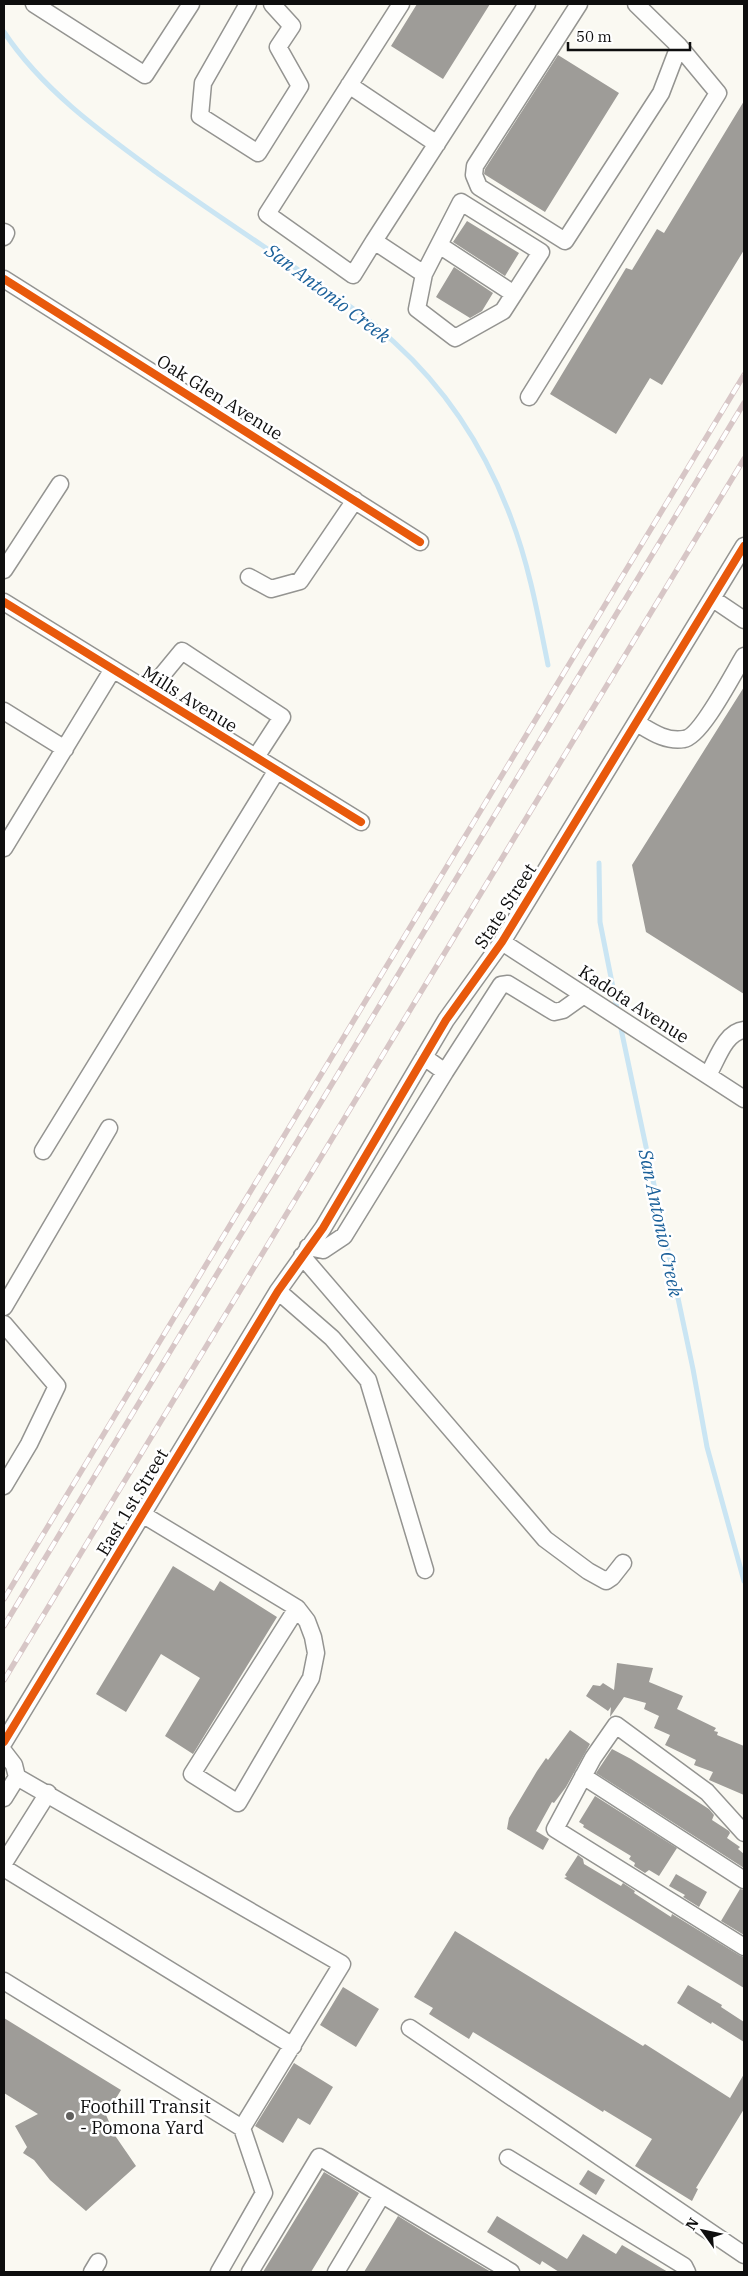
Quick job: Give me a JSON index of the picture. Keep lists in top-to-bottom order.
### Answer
{
  "streets": {
    "street": [
      "Oak Glen Avenue",
      "Mills Avenue",
      "State Street",
      "Kadota Avenue",
      "East 1st Street"
    ]
  },
  "crossings": [
    ["State Street", "Kadota Avenue"],
    ["State Street", "East 1st Street"]
  ],
  "water": ["San Antonio Creek"],
  "places": ["Foothill Transit - Pomona Yard"],
  "scale_bar": "50 m",
  "north": "top left"
}
